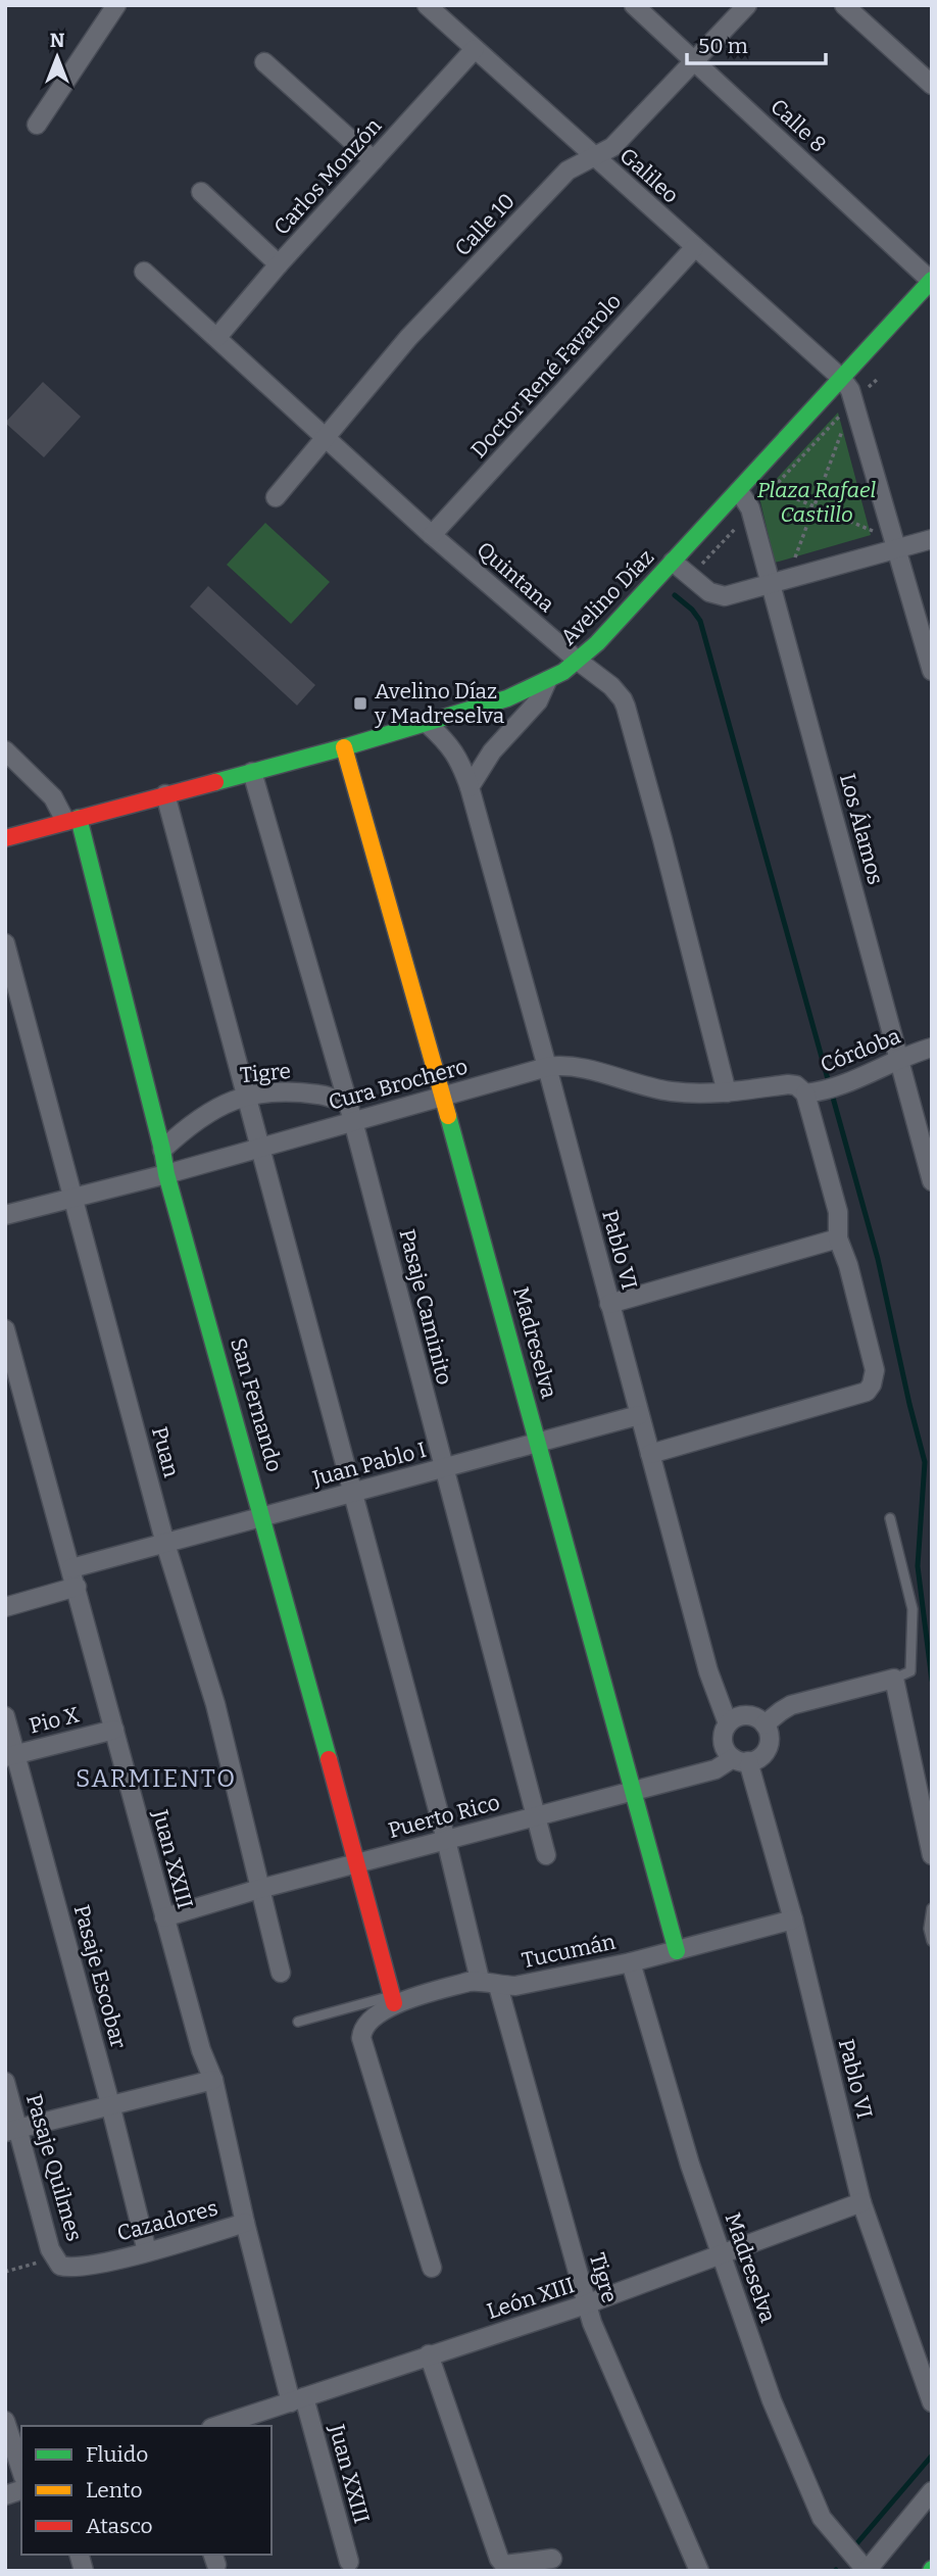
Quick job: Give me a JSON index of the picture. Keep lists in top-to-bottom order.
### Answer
{
  "streets": {
    "street": [
      "Calle 8",
      "Galileo",
      "Carlos Monzón",
      "Calle 10",
      "Doctor René Favarolo",
      "Quintana",
      "Avelino Díaz",
      "Los Álamos",
      "Córdoba",
      "Tigre",
      "Cura Brochero",
      "Pablo VI",
      "Pasaje Caminito",
      "Madreselva",
      "San Fernando",
      "Puan",
      "Juan Pablo I",
      "Pio X",
      "Puerto Rico",
      "Juan XXIII",
      "Tucumán",
      "Pasaje Escobar",
      "Pasaje Quilmes",
      "Cazadores",
      "León XIII"
    ]
  },
  "crossings": [
    ["Calle 8", "Calle 10"],
    ["Calle 8", "Avelino Díaz"],
    ["Galileo", "Carlos Monzón"],
    ["Galileo", "Calle 10"],
    ["Galileo", "Doctor René Favarolo"],
    ["Galileo", "Avelino Díaz"],
    ["Carlos Monzón", "Quintana"],
    ["Calle 10", "Quintana"],
    ["Doctor René Favarolo", "Quintana"],
    ["Quintana", "Avelino Díaz"],
    ["Quintana", "Cura Brochero"],
    ["Avelino Díaz", "Los Álamos"],
    ["Avelino Díaz", "Pablo VI"],
    ["Avelino Díaz", "Pasaje Caminito"],
    ["Avelino Díaz", "Madreselva"],
    ["Avelino Díaz", "San Fernando"],
    ["Los Álamos", "Córdoba"],
    ["Córdoba", "Cura Brochero"],
    ["Tigre", "Pasaje Caminito"],
    ["Tigre", "San Fernando"],
    ["Tigre", "Tucumán"],
    ["Tigre", "León XIII"],
    ["Cura Brochero", "Pablo VI"],
    ["Cura Brochero", "Pasaje Caminito"],
    ["Cura Brochero", "Madreselva"],
    ["Cura Brochero", "San Fernando"],
    ["Cura Brochero", "Puan"],
    ["Pablo VI", "Juan Pablo I"],
    ["Pablo VI", "Puerto Rico"],
    ["Pablo VI", "Tucumán"],
    ["Pablo VI", "León XIII"],
    ["Pasaje Caminito", "Juan Pablo I"],
    ["Pasaje Caminito", "Puerto Rico"],
    ["Madreselva", "Juan Pablo I"],
    ["Madreselva", "Puerto Rico"],
    ["Madreselva", "Tucumán"],
    ["Madreselva", "León XIII"],
    ["San Fernando", "Juan Pablo I"],
    ["San Fernando", "Puerto Rico"],
    ["Puan", "Juan Pablo I"],
    ["Puan", "Puerto Rico"],
    ["Juan Pablo I", "Juan XXIII"],
    ["Pio X", "Juan XXIII"],
    ["Pio X", "Pasaje Escobar"],
    ["Puerto Rico", "Juan XXIII"],
    ["Juan XXIII", "Cazadores"],
    ["Juan XXIII", "León XIII"],
    ["Pasaje Escobar", "Cazadores"],
    ["Pasaje Quilmes", "Cazadores"]
  ],
  "districts": ["SARMIENTO"],
  "parks": ["Plaza Rafael Castillo"],
  "places": {
    "transit": ["Avelino Díaz y Madreselva"]
  },
  "legend": ["Fluido", "Lento", "Atasco"],
  "scale_bar": "50 m",
  "north": "top"
}
